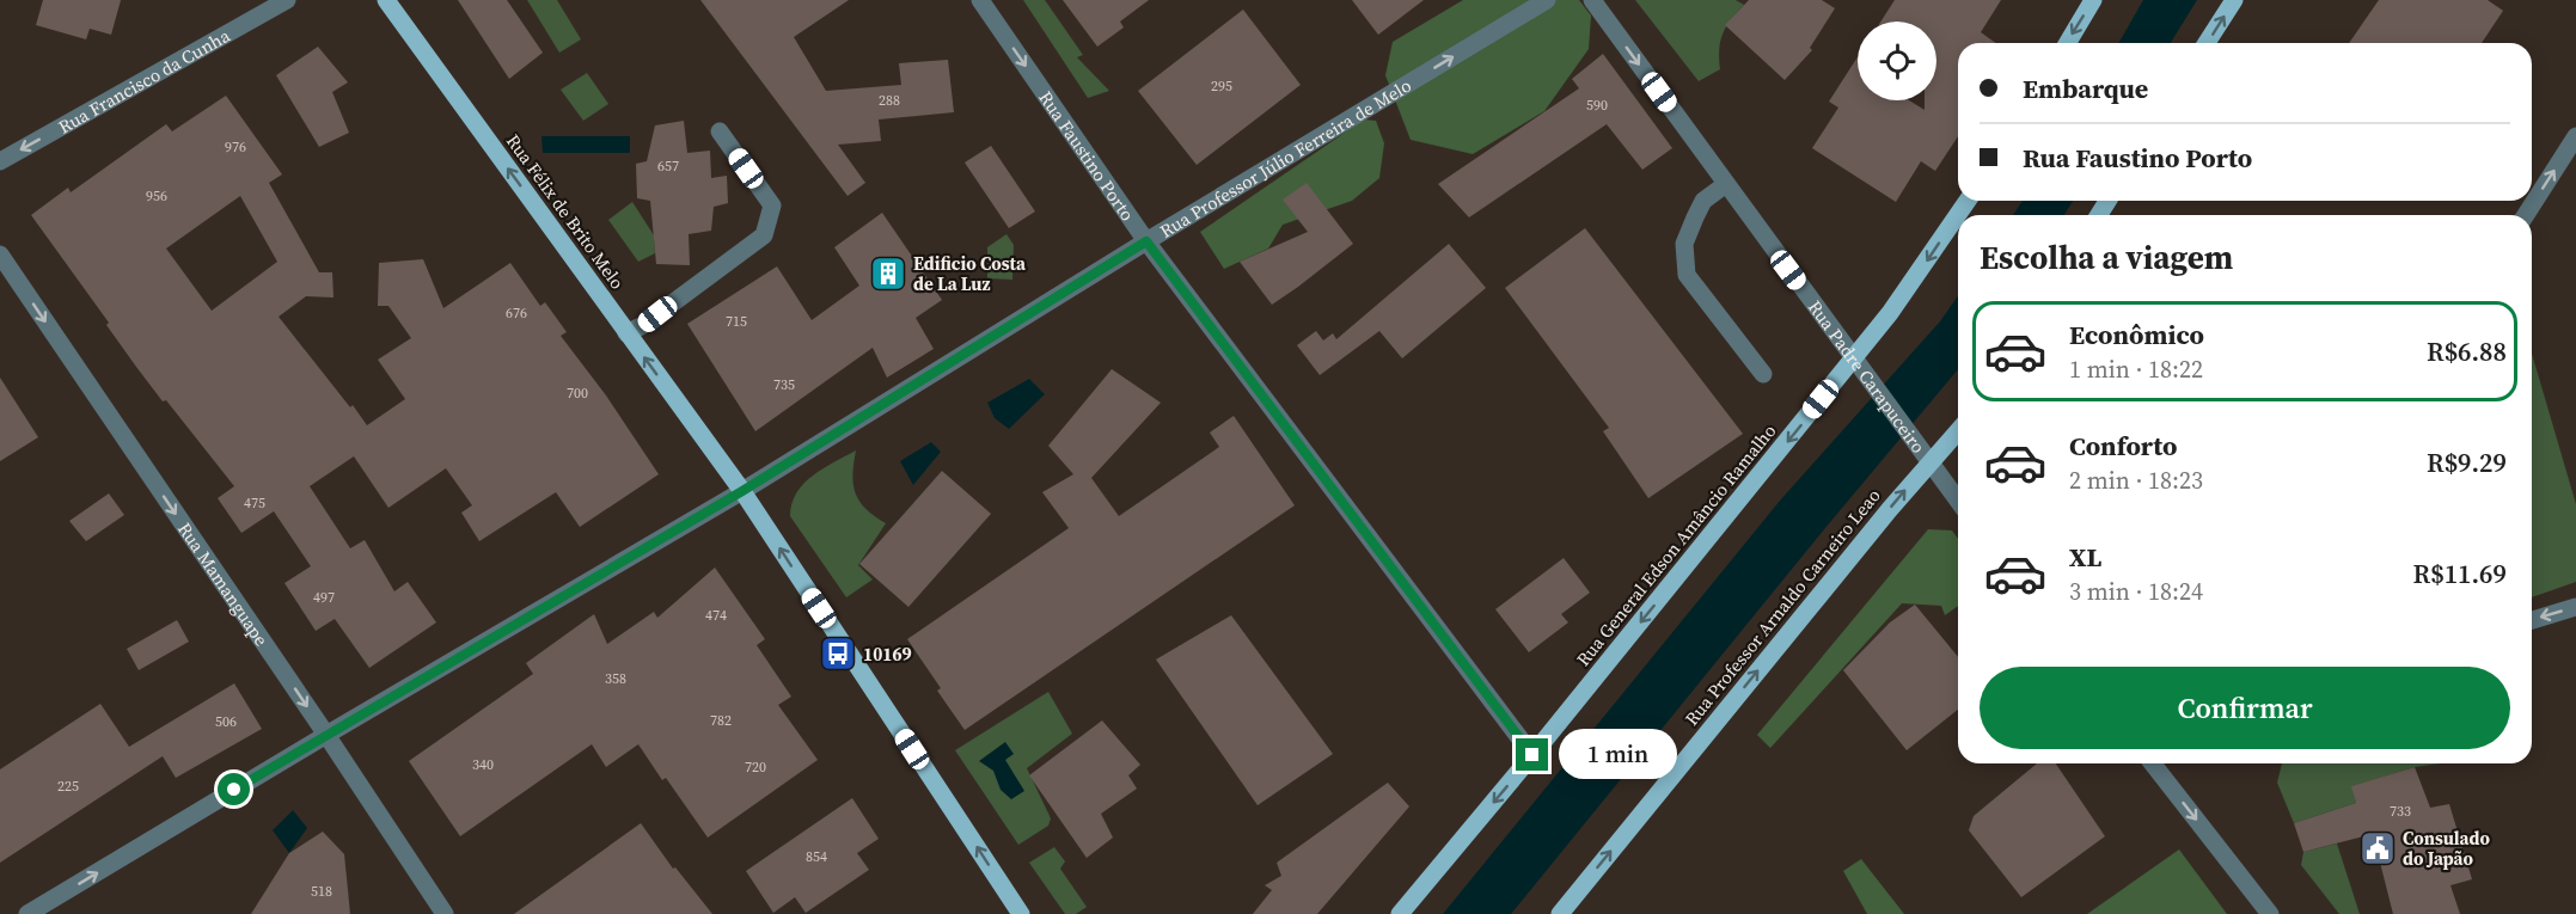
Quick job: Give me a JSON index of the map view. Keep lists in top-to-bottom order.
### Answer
{
  "streets": {
    "main road": ["Rua Félix de Brito Melo", "Rua General Edson Amâncio Ramalho", "Rua Professor Arnaldo Carneiro Leao"],
    "street": [
      "Rua Francisco da Cunha",
      "Rua Faustino Porto",
      "Rua Professor Júlio Ferreira de Melo",
      "Rua Padre Carapuceiro",
      "Rua Mamanguape"
    ]
  },
  "crossings": [
    ["Rua Faustino Porto", "Rua Professor Júlio Ferreira de Melo"],
    ["Rua Faustino Porto", "Rua General Edson Amâncio Ramalho"],
    ["Rua Professor Júlio Ferreira de Melo", "Rua Félix de Brito Melo"],
    ["Rua Professor Júlio Ferreira de Melo", "Rua Mamanguape"],
    ["Rua Padre Carapuceiro", "Rua General Edson Amâncio Ramalho"],
    ["Rua Padre Carapuceiro", "Rua Professor Arnaldo Carneiro Leao"]
  ],
  "one_way": [
    "Rua Francisco da Cunha",
    "Rua Professor Júlio Ferreira de Melo",
    "Rua Félix de Brito Melo",
    "Rua Padre Carapuceiro",
    "Rua General Edson Amâncio Ramalho",
    "Rua Mamanguape",
    "Rua Professor Arnaldo Carneiro Leao"
  ],
  "places": {
    "building": ["Edificio Costa de La Luz"],
    "bus stop": ["10169"],
    "public building": ["Consulado do Japão"]
  },
  "house_numbers": [
    "295",
    "288",
    "590",
    "976",
    "657",
    "956",
    "676",
    "715",
    "735",
    "700",
    "475",
    "497",
    "474",
    "358",
    "782",
    "506",
    "340",
    "720",
    "225",
    "733",
    "854",
    "518"
  ],
  "page": {
    "banner": ["Embarque", "Rua Faustino Porto"],
    "heading": "Escolha a viagem",
    "list": [
      {
        "name": "Econômico",
        "note": "1 min · 18:22",
        "value": "R$6.88"
      },
      {
        "name": "Conforto",
        "note": "2 min · 18:23",
        "value": "R$9.29"
      },
      {
        "name": "XL",
        "note": "3 min · 18:24",
        "value": "R$11.69"
      }
    ],
    "buttons": "Confirmar",
    "bubble": "1 min"
  }
}
